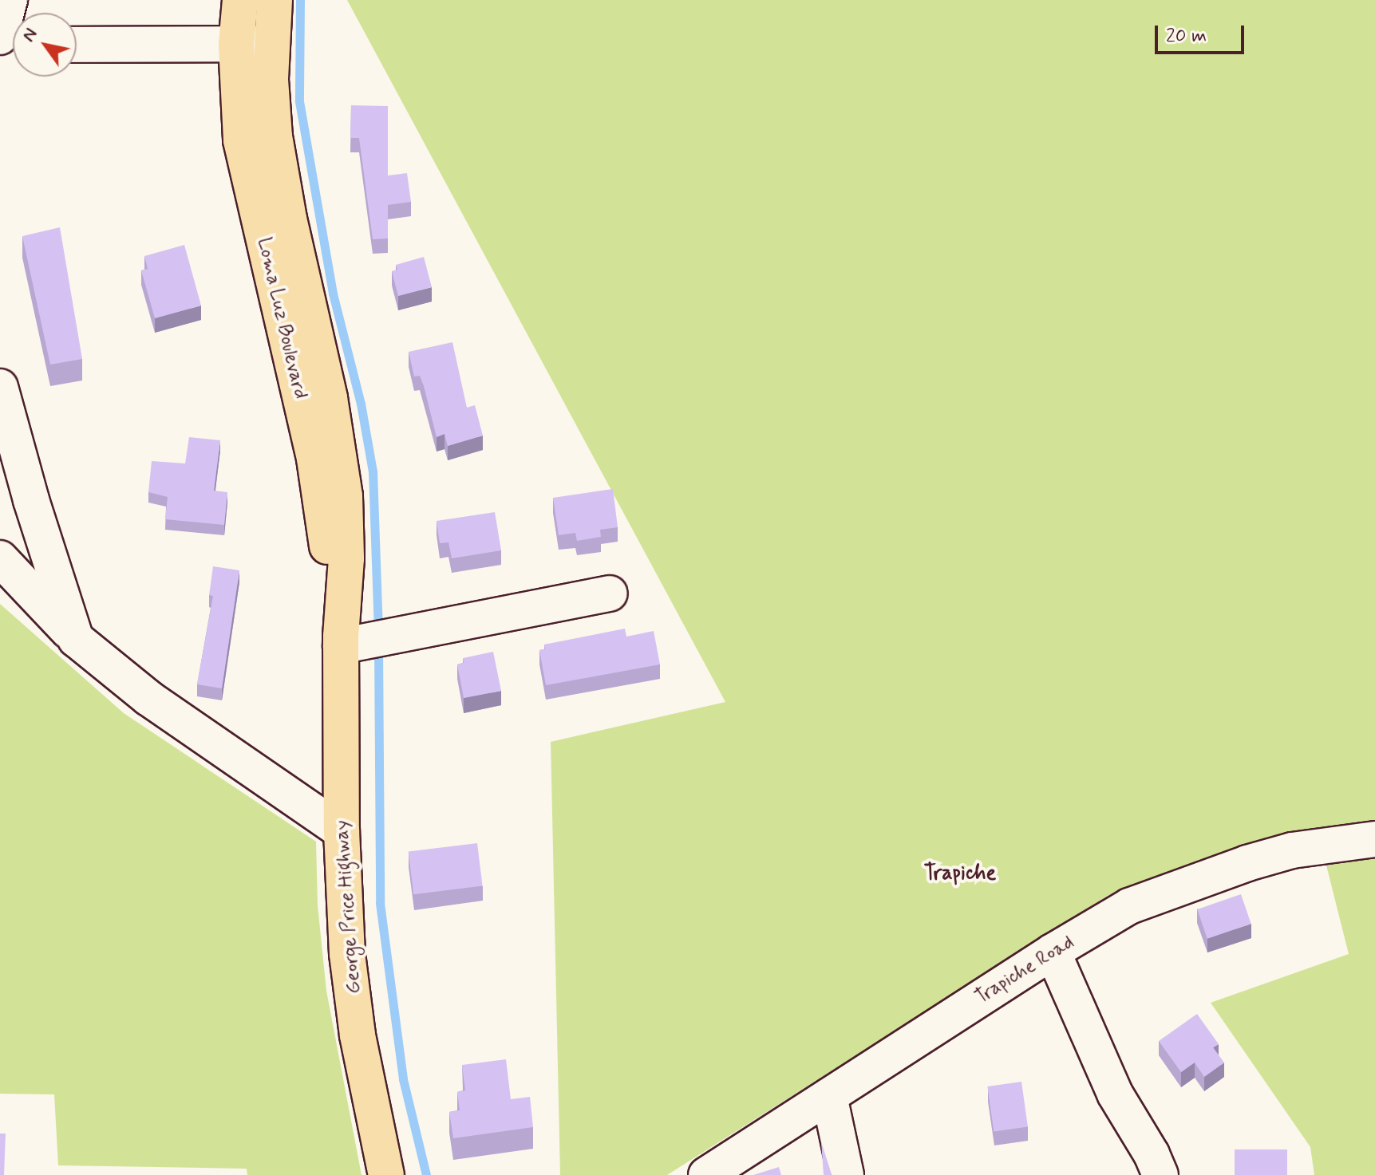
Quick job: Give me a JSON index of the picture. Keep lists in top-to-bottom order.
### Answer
{
  "streets": {
    "highway": ["Loma Luz Boulevard", "George Price Highway"],
    "street": ["Trapiche Road"]
  },
  "crossings": [
    ["Loma Luz Boulevard", "George Price Highway"]
  ],
  "districts": ["Trapiche"],
  "scale_bar": "20 m",
  "north": "top left"
}
